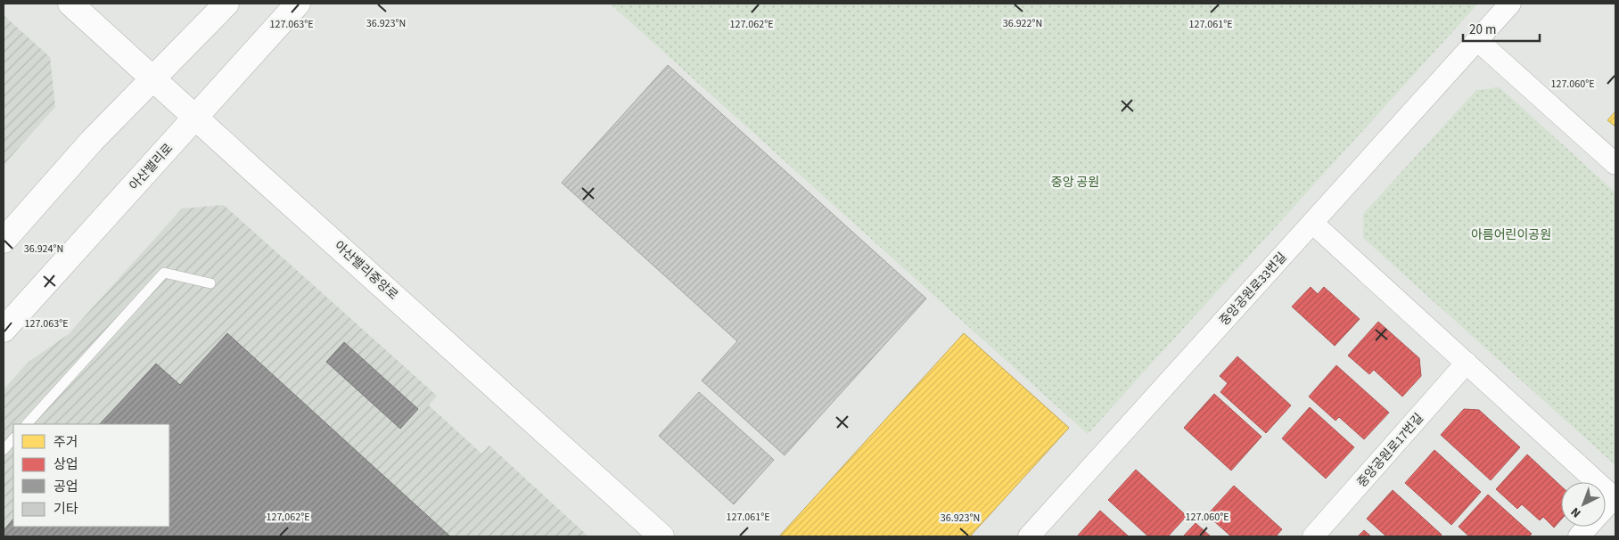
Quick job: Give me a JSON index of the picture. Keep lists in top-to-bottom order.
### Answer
{
  "streets": {
    "street": [
      "아산밸리로",
      "아산밸리중앙로",
      "중앙공원로33번길",
      "중앙공원로17번길"
    ]
  },
  "crossings": [
    ["아산밸리로", "아산밸리중앙로"]
  ],
  "parks": ["중앙 공원", "아름어린이공원"],
  "legend": [
    "주거",
    "상업",
    "공업",
    "기타"
  ],
  "scale_bar": "20 m",
  "north": "bottom left",
  "coordinates": [
    "36.923°N",
    "36.922°N",
    "127.063°E",
    "127.062°E",
    "127.061°E",
    "127.060°E",
    "36.924°N"
  ]
}
